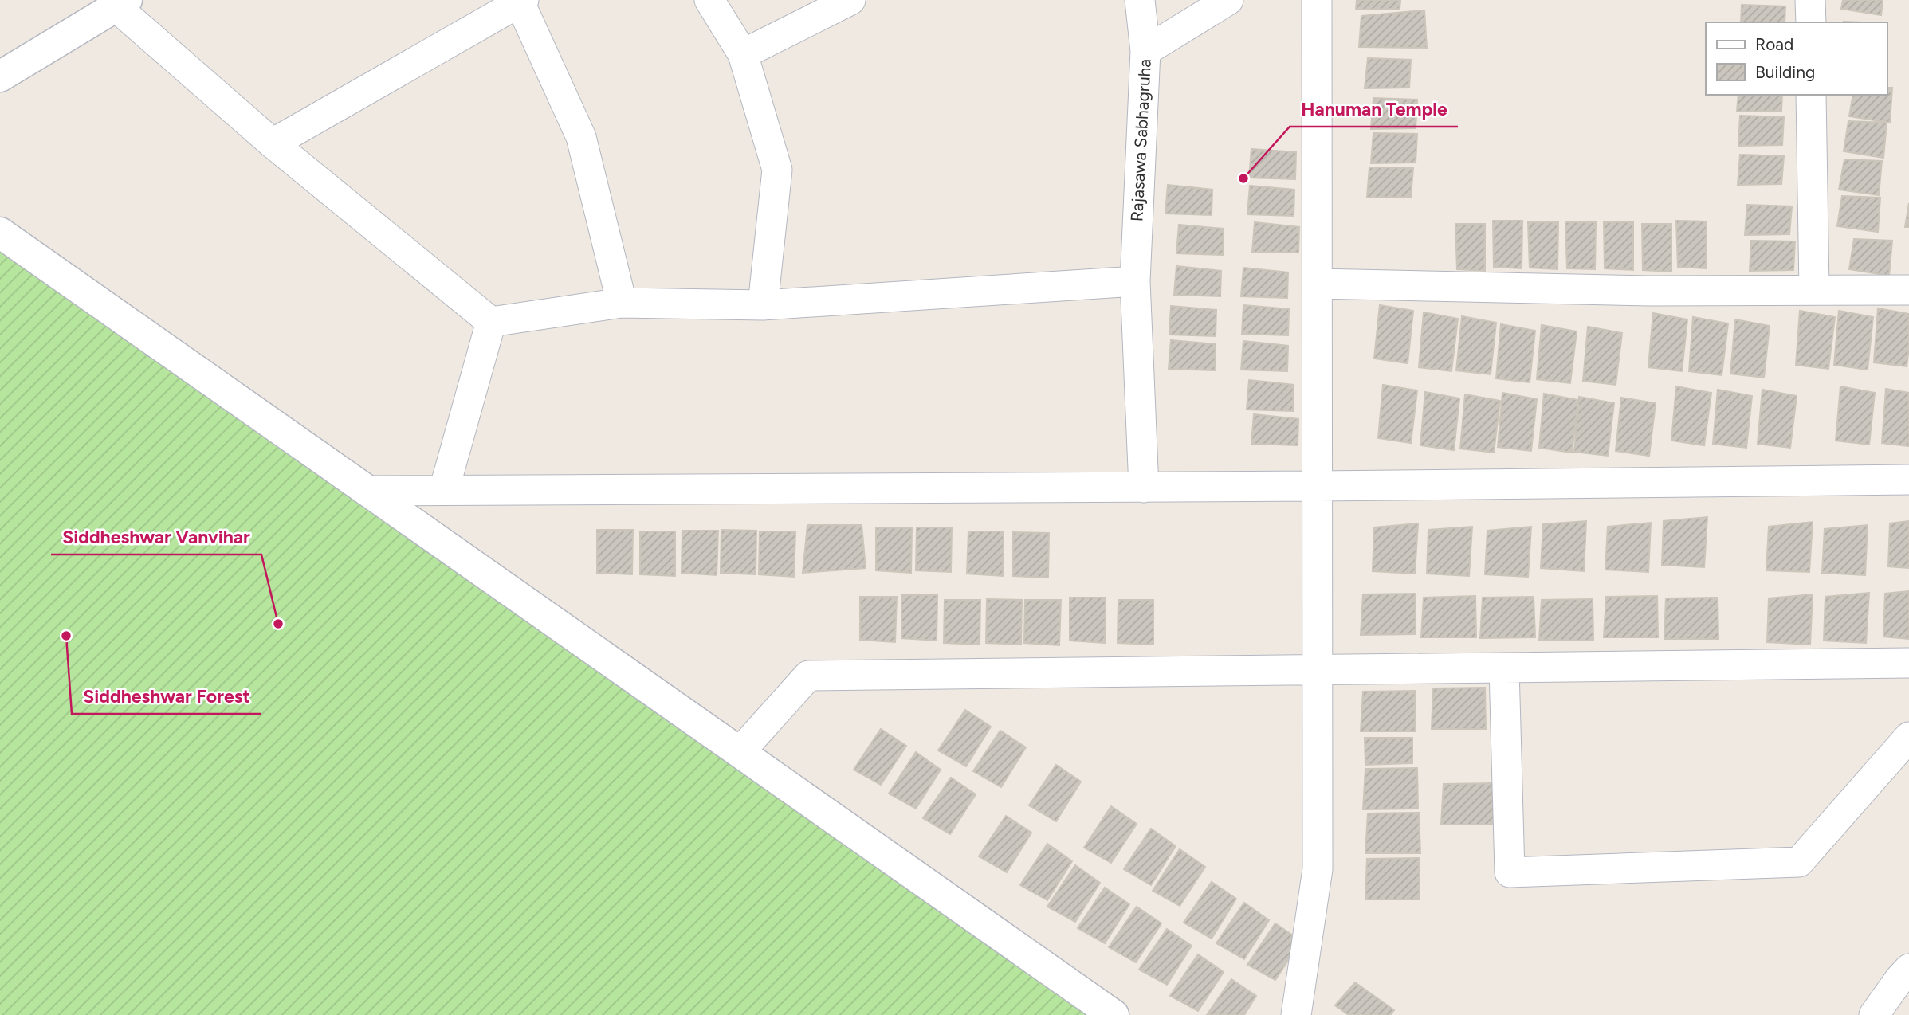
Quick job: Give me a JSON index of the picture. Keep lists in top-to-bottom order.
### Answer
{
  "streets": {
    "street": ["Rajasawa Sabhagruha"]
  },
  "places": ["Hanuman Temple", "Siddheshwar Vanvihar", "Siddheshwar Forest"],
  "legend": ["Road", "Building"]
}
